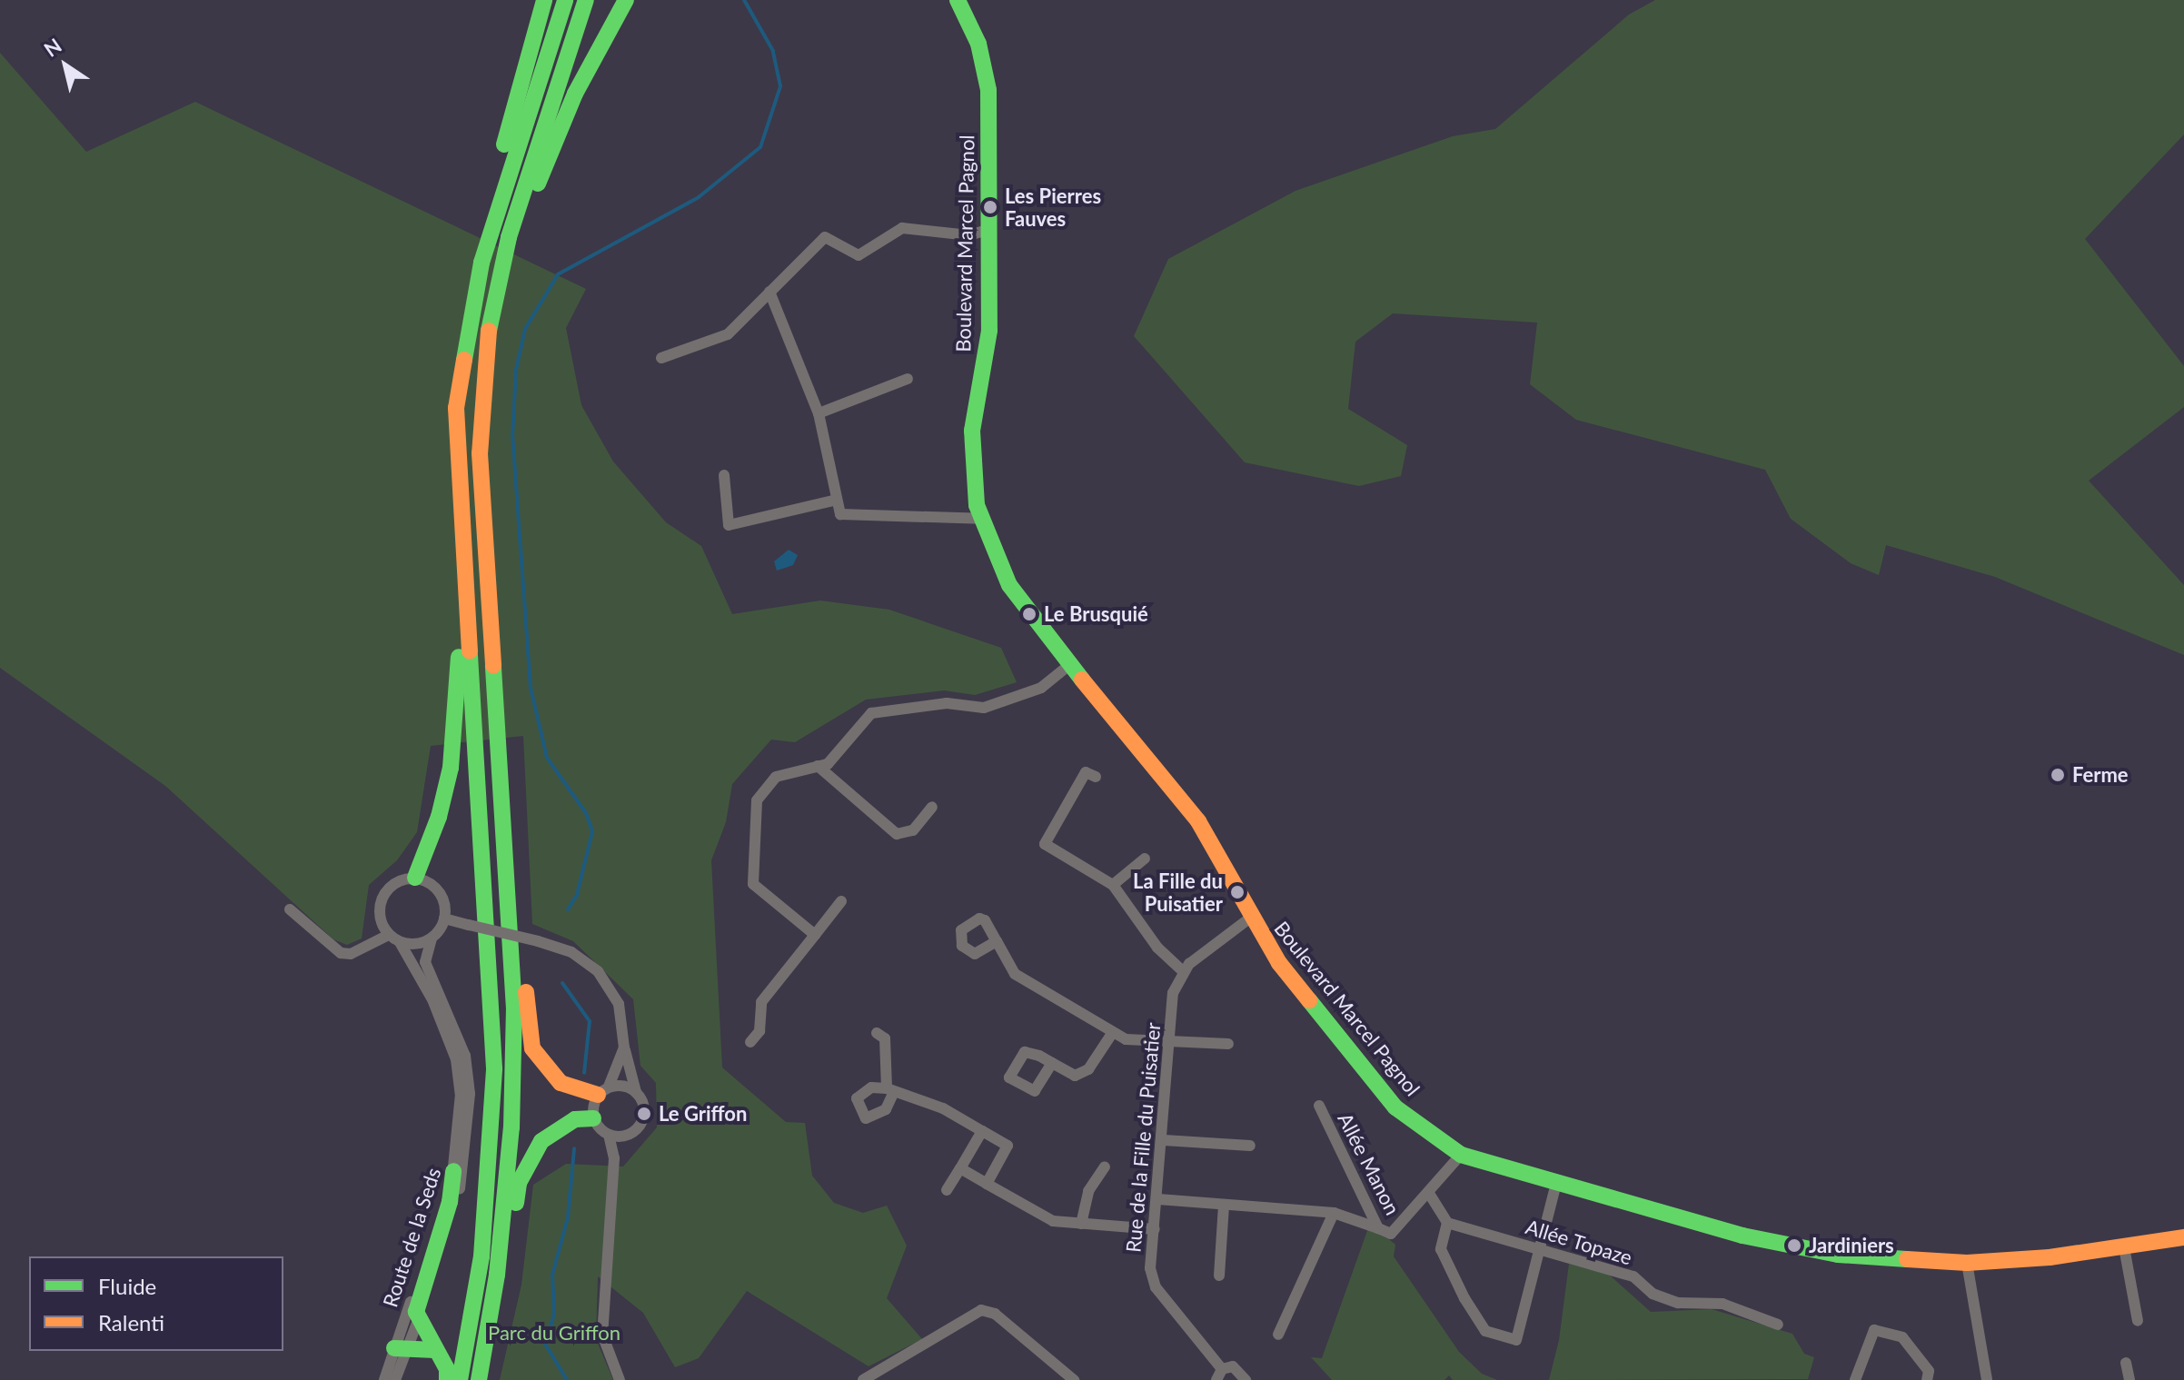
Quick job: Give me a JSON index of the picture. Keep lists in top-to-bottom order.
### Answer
{
  "streets": {
    "main road": ["Boulevard Marcel Pagnol"],
    "street": [
      "Rue de la Fille du Puisatier",
      "Allée Manon",
      "Route de la Seds",
      "Allée Topaze"
    ]
  },
  "parks": ["Parc du Griffon"],
  "places": [
    "Les Pierres Fauves",
    "Le Brusquié",
    "Ferme",
    "La Fille du Puisatier",
    "Le Griffon",
    "Jardiniers"
  ],
  "legend": ["Fluide", "Ralenti"],
  "north": "top left"
}
